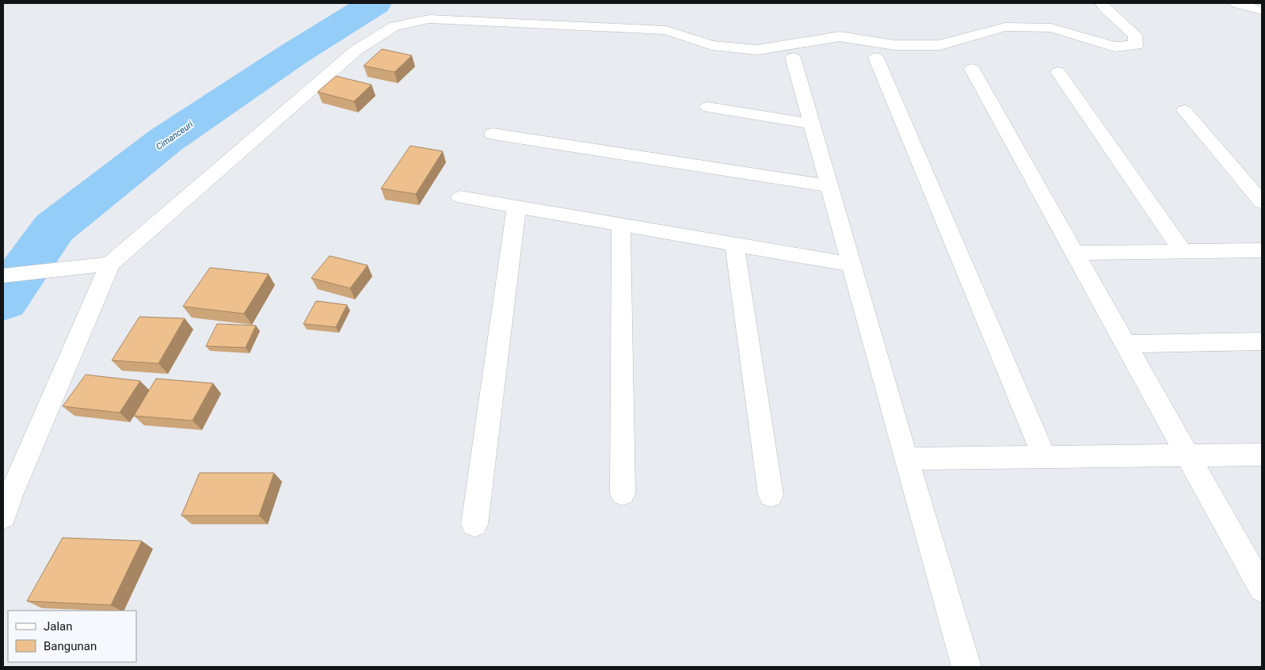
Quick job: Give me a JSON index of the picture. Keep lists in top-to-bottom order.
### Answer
{
  "water": ["Cimanceuri"],
  "legend": ["Jalan", "Bangunan"]
}
